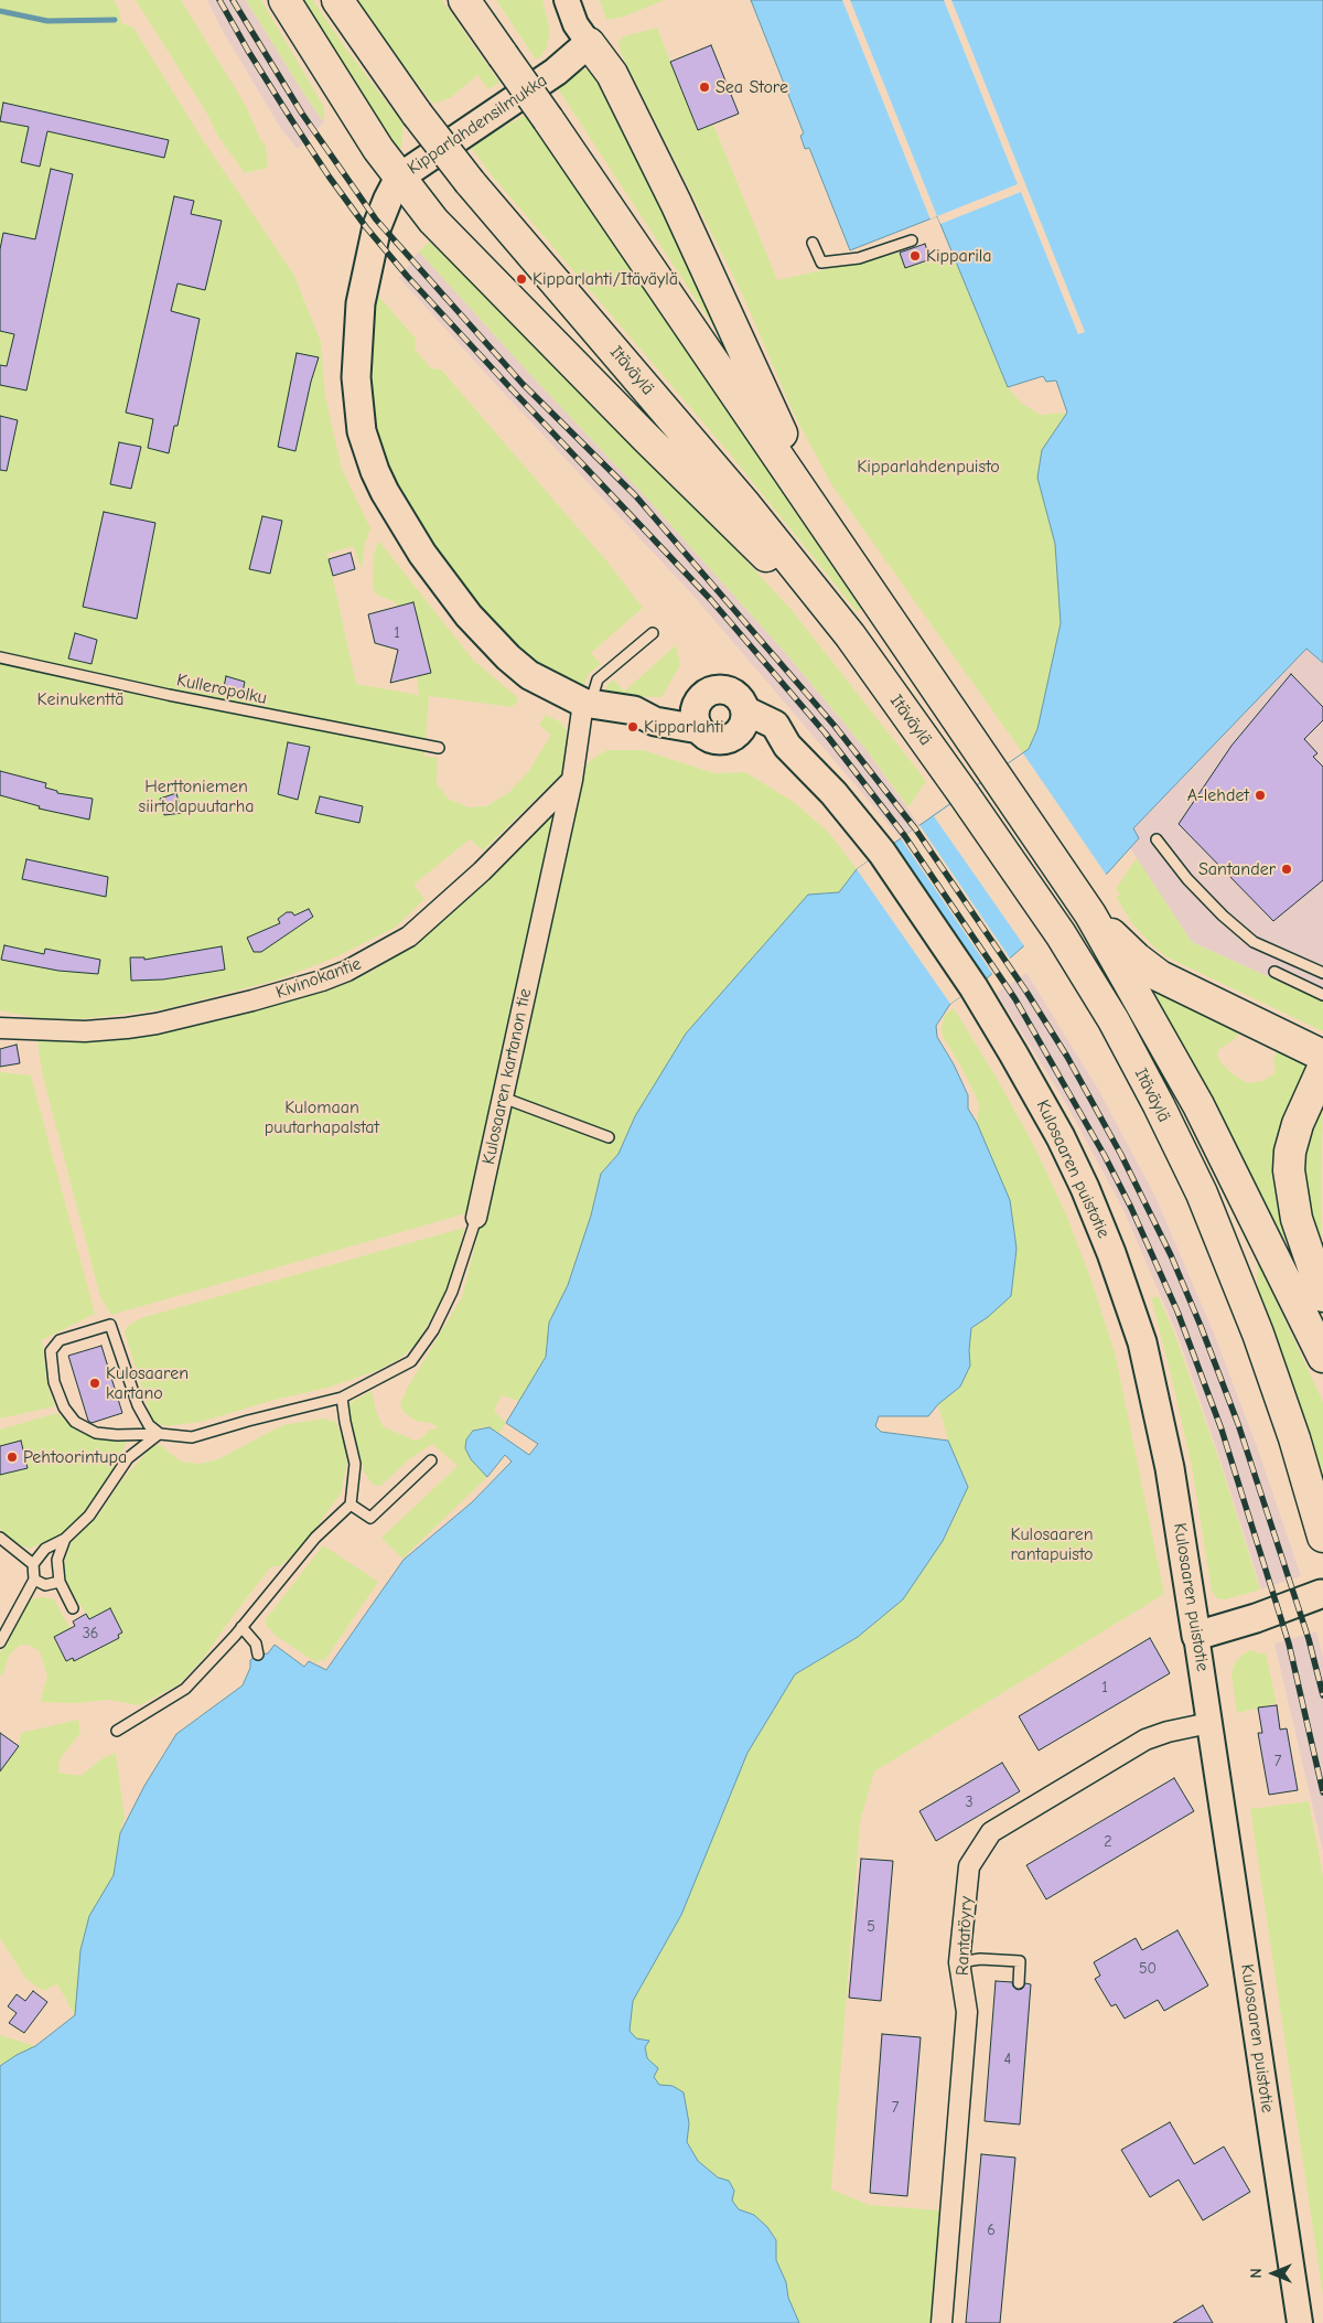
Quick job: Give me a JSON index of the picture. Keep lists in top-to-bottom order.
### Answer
{
  "streets": {
    "highway": ["Itäväylä"],
    "main road": ["Kipparlahdensilmukka", "Kulosaaren puistotie"],
    "street": ["Kivinokantie", "Kulosaaren kartanon tie", "Rantatöyry"],
    "lane": ["Kulleropolku"]
  },
  "crossings": [
    ["Kipparlahdensilmukka", "Kulosaaren kartanon tie"],
    ["Kipparlahdensilmukka", "Kulosaaren puistotie"],
    ["Kivinokantie", "Kulosaaren kartanon tie"],
    ["Kulosaaren puistotie", "Rantatöyry"]
  ],
  "parks": [
    "Kipparlahdenpuisto",
    "Keinukenttä",
    "Herttoniemen siirtolapuutarha",
    "Kulomaan puutarhapalstat",
    "Kulosaaren rantapuisto"
  ],
  "places": [
    "Sea Store",
    "Kipparila",
    "Kipparlahti/Itäväylä",
    "Kipparlahti",
    "A-lehdet",
    "Santander",
    "Kulosaaren kartano",
    "Pehtoorintupa"
  ],
  "house_numbers": [
    "1",
    "36",
    "1",
    "7",
    "3",
    "2",
    "5",
    "50",
    "4",
    "7",
    "6"
  ],
  "north": "left"
}
